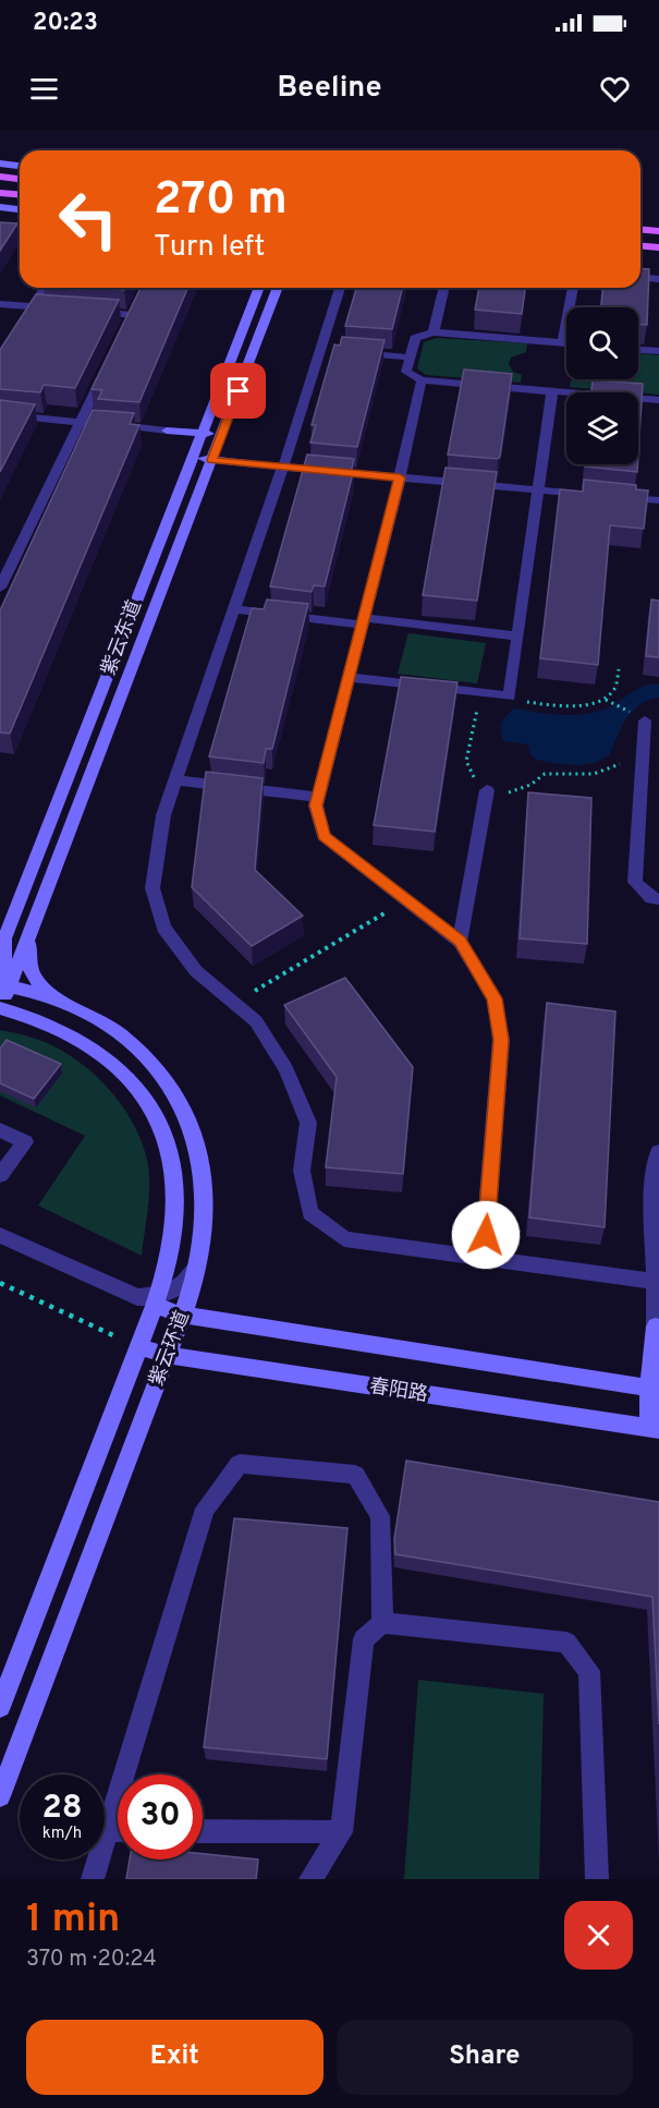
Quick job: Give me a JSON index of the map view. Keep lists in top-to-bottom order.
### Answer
{
  "streets": {
    "street": ["紫云东道", "紫云环道", "春阳路"]
  },
  "crossings": [
    ["紫云东道", "紫云环道"],
    ["紫云环道", "春阳路"]
  ],
  "page": {
    "status": "20:23",
    "header": "Beeline",
    "turn": ["270 m", "Turn left"],
    "speed": "28 km/h",
    "limit": "30",
    "heading": ["1 min", "370 m · 20:24"],
    "buttons": ["Exit", "Share"]
  }
}
